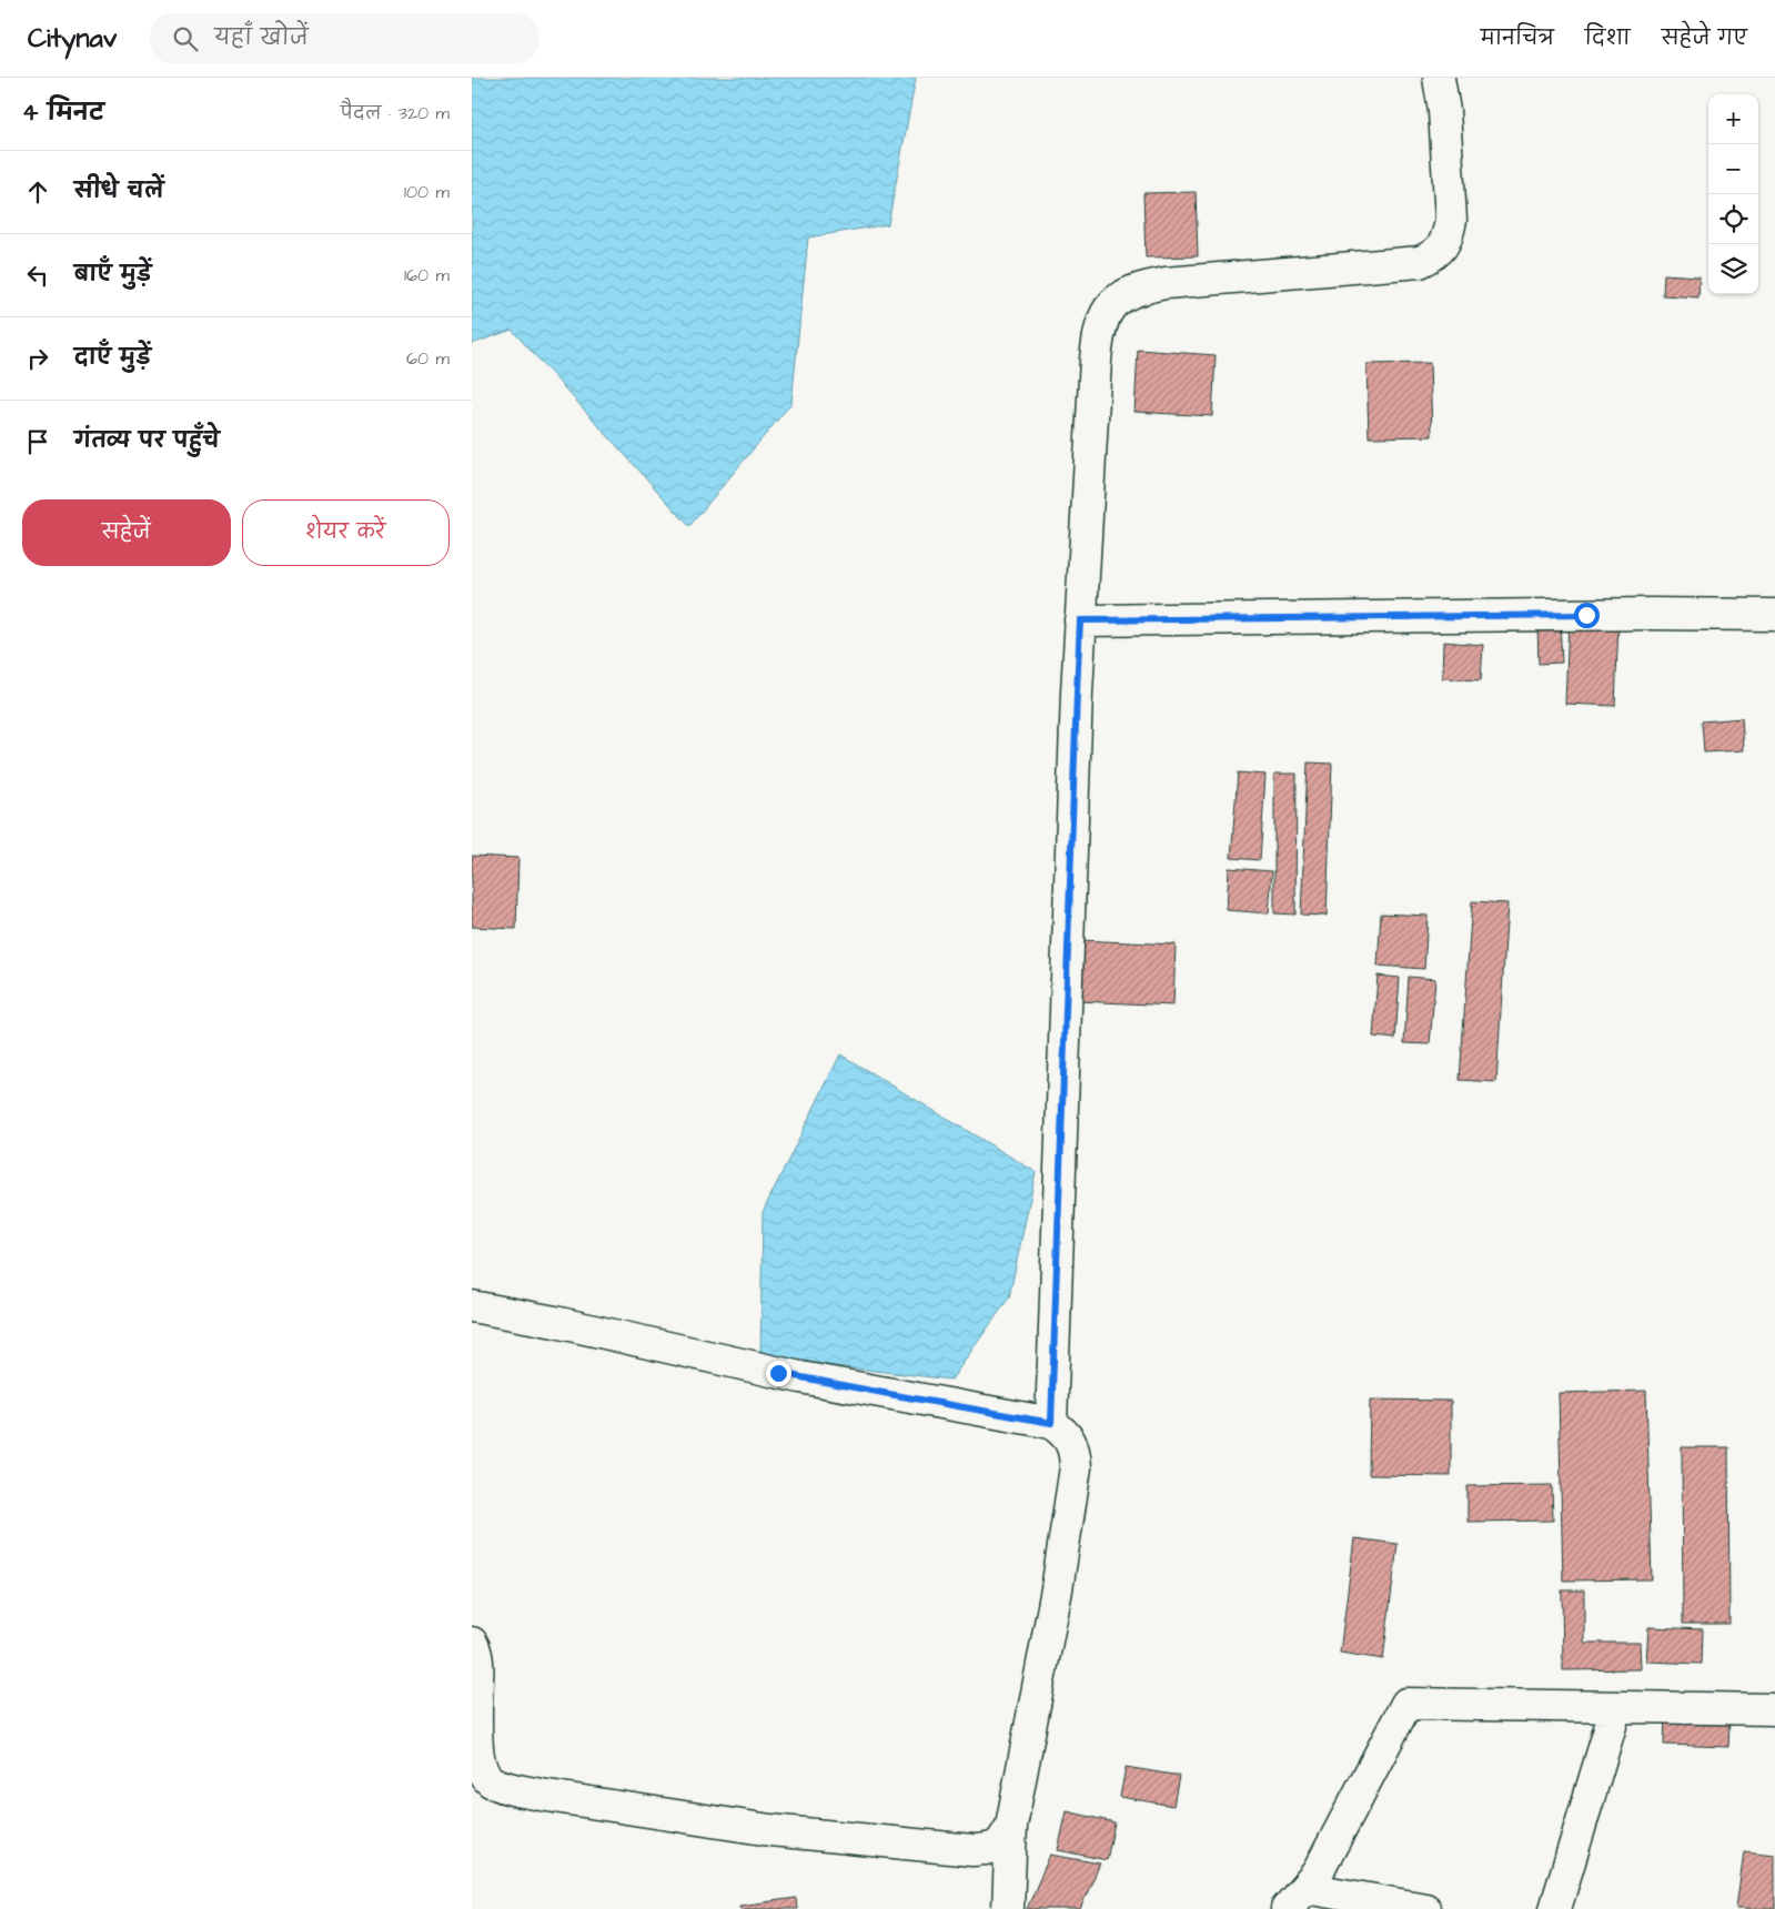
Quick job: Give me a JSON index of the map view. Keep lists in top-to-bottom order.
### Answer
{
  "page": {
    "header": "Citynav",
    "search": "यहाँ खोजें",
    "nav": ["मानचित्र", "दिशा", "सहेजे गए"],
    "heading": ["4 मिनट", "पैदल · 320 m"],
    "map_buttons": ["+", "−"],
    "list": [
      ["सीधे चलें", "100 m"],
      ["बाएँ मुड़ें", "160 m"],
      ["दाएँ मुड़ें", "60 m"],
      "गंतव्य पर पहुँचे"
    ],
    "buttons": ["सहेजें", "शेयर करें"]
  }
}
